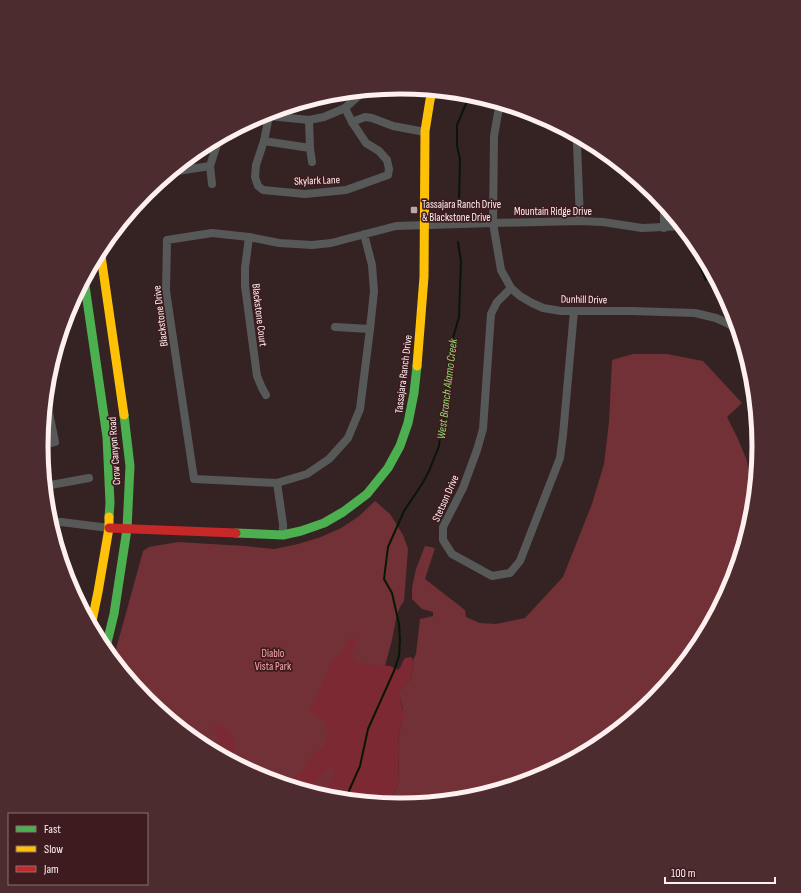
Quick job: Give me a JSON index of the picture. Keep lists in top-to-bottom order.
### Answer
{
  "streets": {
    "main road": ["Tassajara Ranch Drive", "Crow Canyon Road"],
    "street": [
      "Skylark Lane",
      "Mountain Ridge Drive",
      "Dunhill Drive",
      "Blackstone Court",
      "Blackstone Drive",
      "Stetson Drive"
    ]
  },
  "crossings": [
    ["Mountain Ridge Drive", "Dunhill Drive"],
    ["Mountain Ridge Drive", "Blackstone Drive"],
    ["Mountain Ridge Drive", "Tassajara Ranch Drive"],
    ["Dunhill Drive", "Stetson Drive"],
    ["Blackstone Court", "Blackstone Drive"],
    ["Blackstone Drive", "Tassajara Ranch Drive"],
    ["Tassajara Ranch Drive", "Crow Canyon Road"]
  ],
  "water": ["West Branch Alamo Creek"],
  "parks": ["Diablo Vista Park"],
  "places": {
    "transit": ["Tassajara Ranch Drive & Blackstone Drive"]
  },
  "legend": ["Fast", "Slow", "Jam"],
  "scale_bar": "100 m"
}
